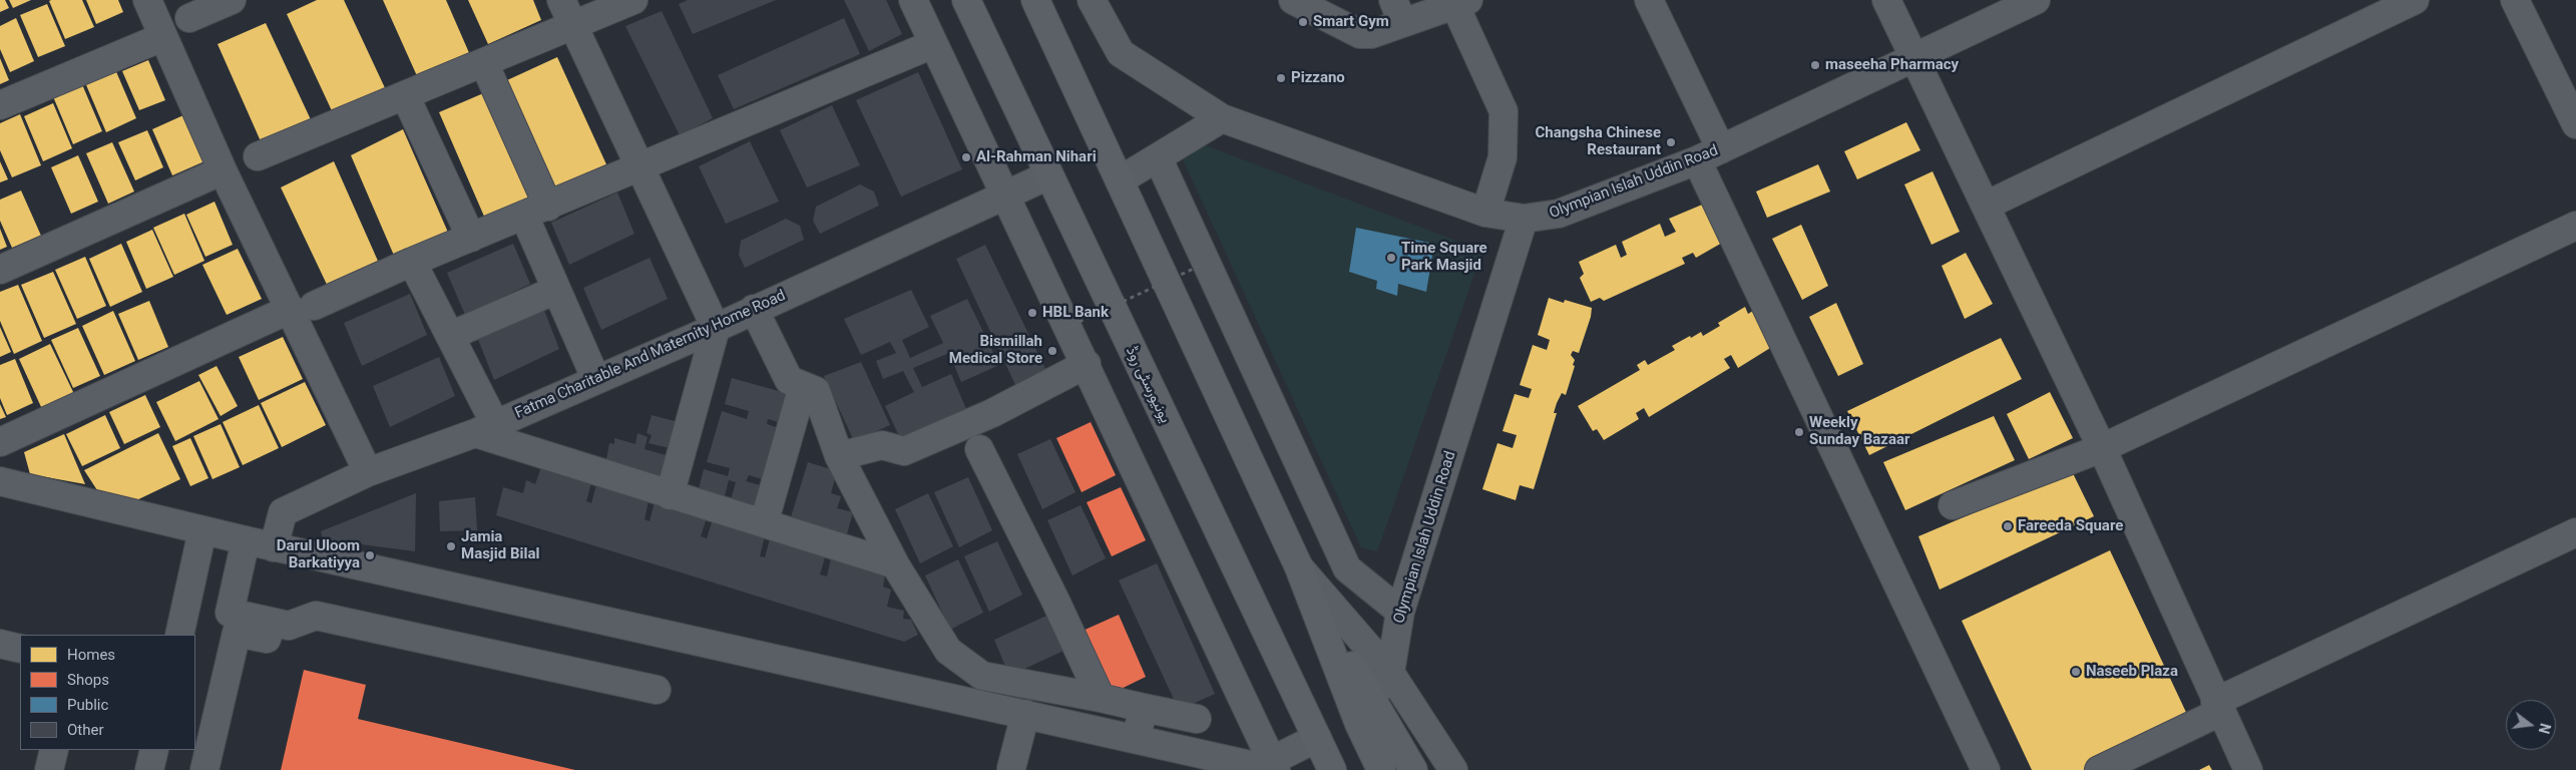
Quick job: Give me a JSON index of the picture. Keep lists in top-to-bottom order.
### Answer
{
  "streets": {
    "main road": ["یونیورسٹی روڈ"],
    "street": ["Olympian Islah Uddin Road", "Fatma Charitable And Maternity Home Road"]
  },
  "crossings": [
    ["Fatma Charitable And Maternity Home Road", "یونیورسٹی روڈ"]
  ],
  "places": [
    "Smart Gym",
    "maseeha Pharmacy",
    "Pizzano",
    "Changsha Chinese Restaurant",
    "Al-Rahman Nihari",
    "Time Square Park Masjid",
    "HBL Bank",
    "Bismillah Medical Store",
    "Weekly Sunday Bazaar",
    "Fareeda Square",
    "Jamia Masjid Bilal",
    "Darul Uloom Barkatiyya",
    "Naseeb Plaza"
  ],
  "legend": [
    "Homes",
    "Shops",
    "Public",
    "Other"
  ],
  "north": "right"
}
